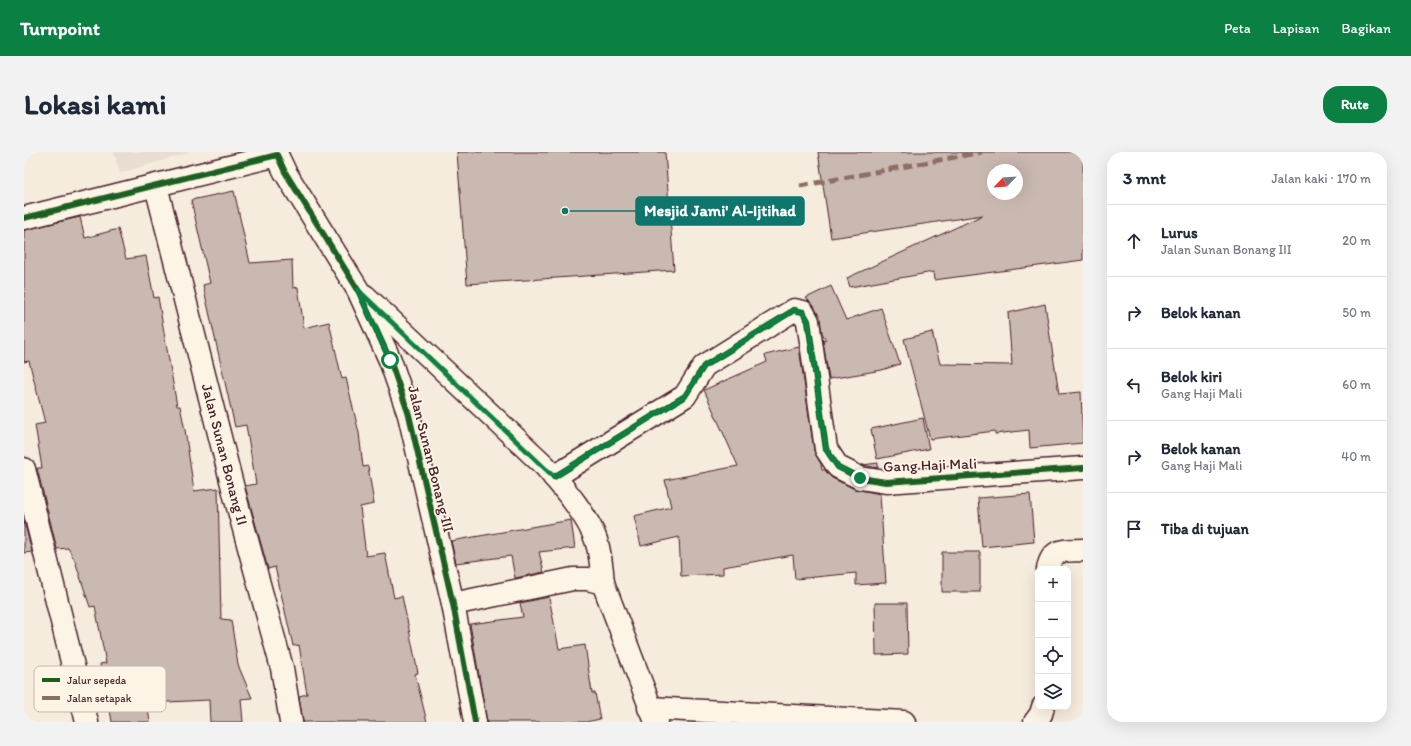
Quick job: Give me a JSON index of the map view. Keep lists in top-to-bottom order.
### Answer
{
  "streets": {
    "street": ["Jalan Sunan Bonang II", "Jalan Sunan Bonang III", "Gang Haji Mali"]
  },
  "crossings": [
    ["Jalan Sunan Bonang II", "Jalan Sunan Bonang III"]
  ],
  "places": ["Mesjid Jami' Al-Ijtihad"],
  "legend": ["Jalur sepeda", "Jalan setapak"],
  "north": "bottom left",
  "page": {
    "header": "Turnpoint",
    "nav": ["Peta", "Lapisan", "Bagikan"],
    "buttons": "Rute",
    "title": "Lokasi kami",
    "heading": ["3 mnt", "Jalan kaki · 170 m"],
    "list": [
      ["Lurus", "Jalan Sunan Bonang III", "20 m"],
      ["Belok kanan", "50 m"],
      ["Belok kiri", "Gang Haji Mali", "60 m"],
      ["Belok kanan", "Gang Haji Mali", "40 m"],
      "Tiba di tujuan"
    ],
    "map_buttons": ["+", "−"]
  }
}
